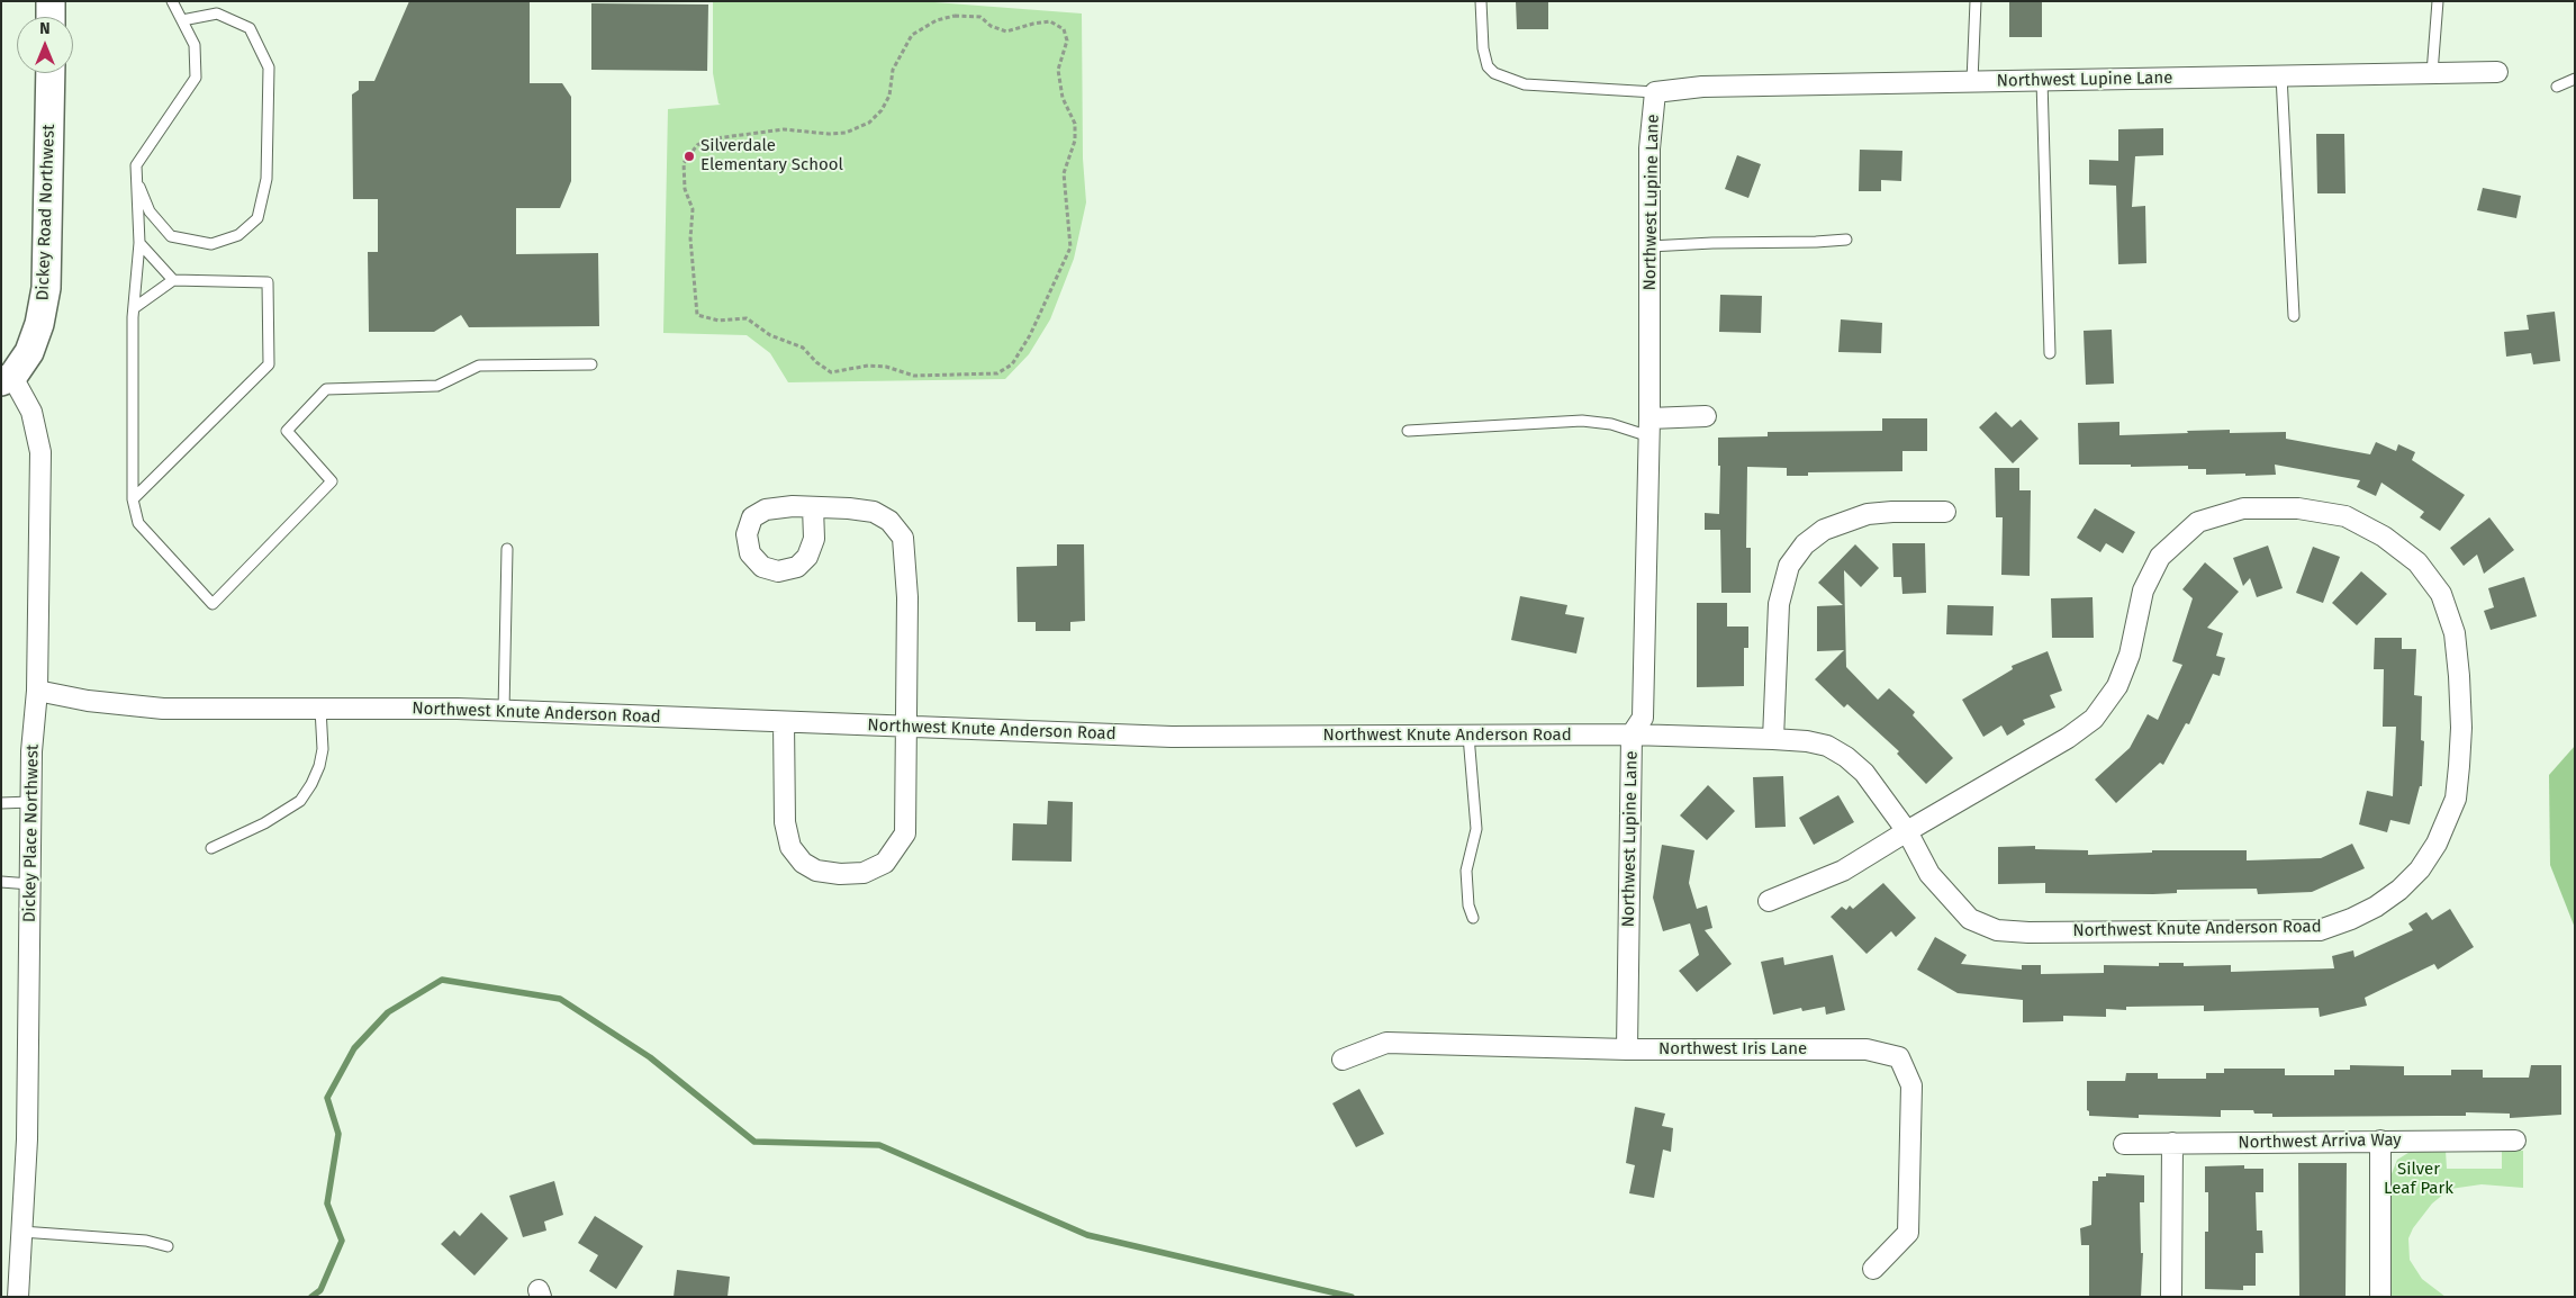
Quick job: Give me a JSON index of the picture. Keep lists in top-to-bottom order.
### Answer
{
  "streets": {
    "street": [
      "Northwest Lupine Lane",
      "Dickey Road Northwest",
      "Northwest Knute Anderson Road",
      "Dickey Place Northwest",
      "Northwest Iris Lane",
      "Northwest Arriva Way"
    ]
  },
  "crossings": [
    ["Northwest Lupine Lane", "Northwest Knute Anderson Road"],
    ["Northwest Lupine Lane", "Northwest Iris Lane"],
    ["Dickey Road Northwest", "Dickey Place Northwest"],
    ["Northwest Knute Anderson Road", "Dickey Place Northwest"]
  ],
  "parks": ["Silver Leaf Park"],
  "places": ["Silverdale Elementary School"],
  "north": "top"
}
